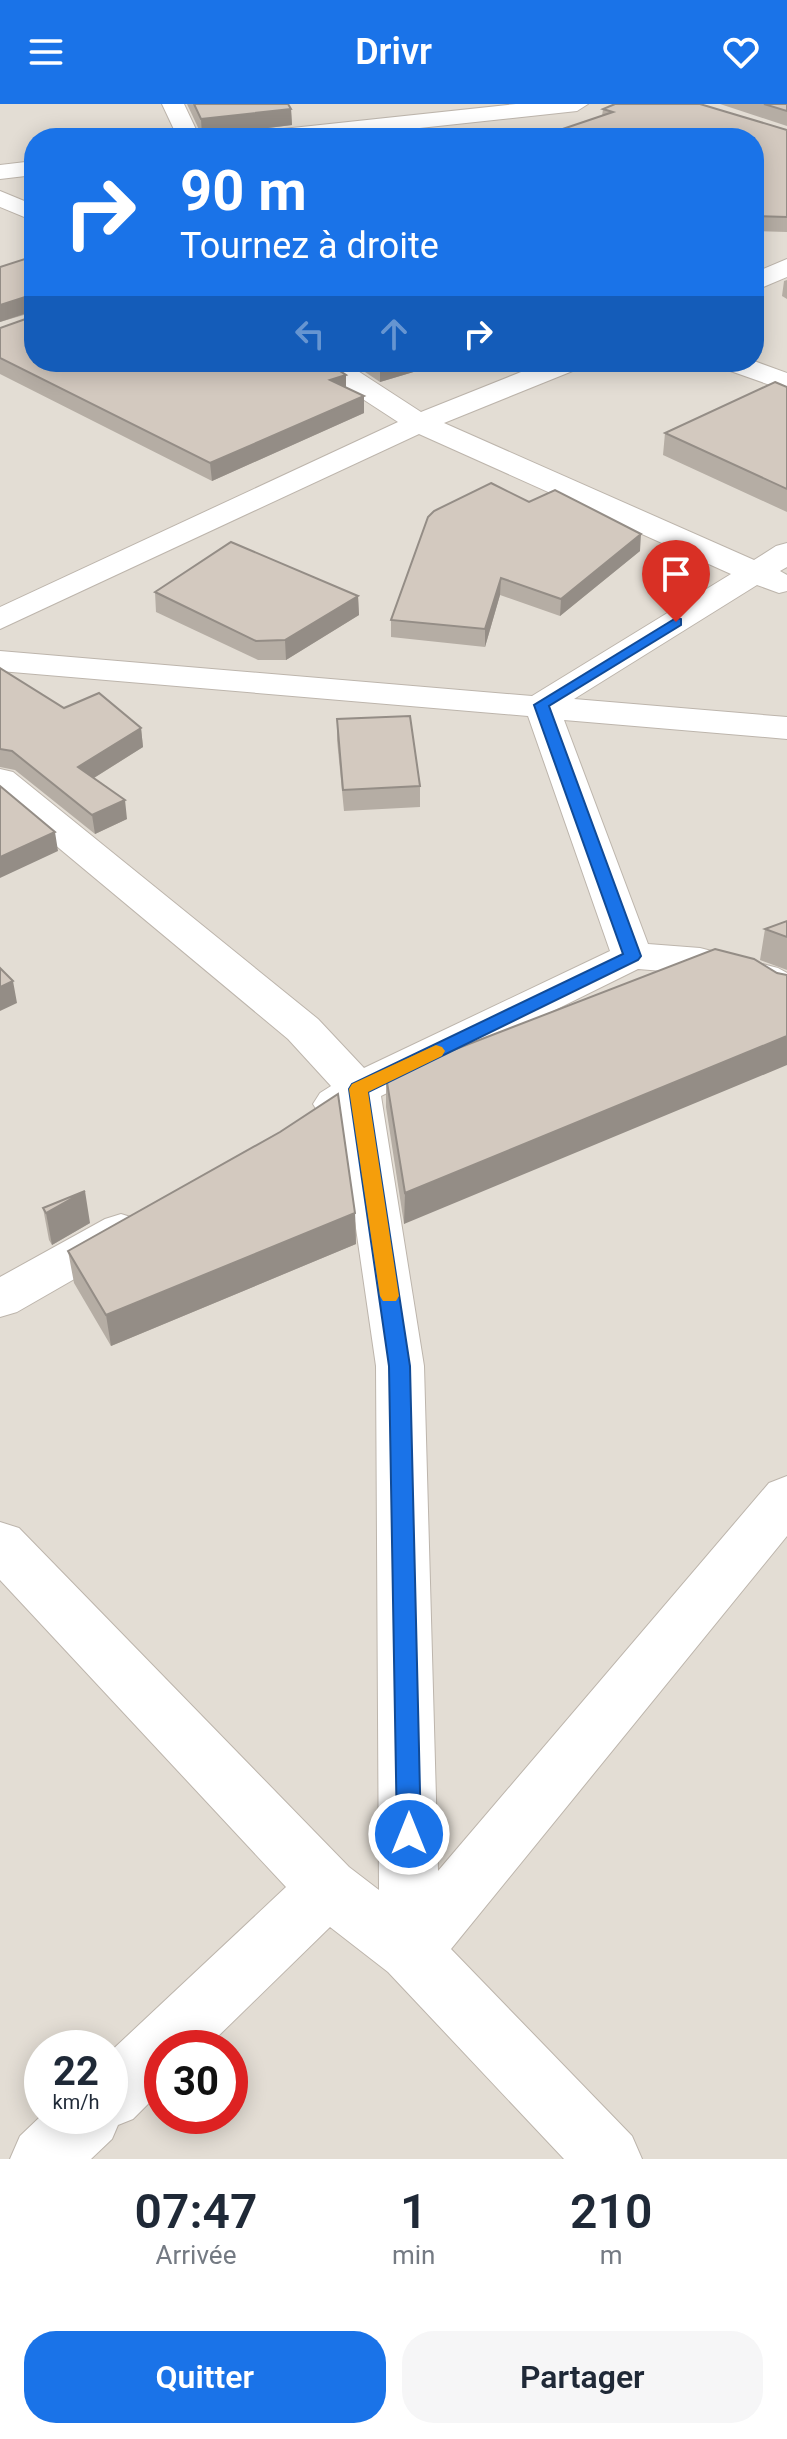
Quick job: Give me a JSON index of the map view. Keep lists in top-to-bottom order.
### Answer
{
  "page": {
    "header": "Drivr",
    "turn": ["90 m", "Tournez à droite"],
    "speed": "22 km/h",
    "limit": "30",
    "eta": [
      "07:47",
      "Arrivée",
      "1",
      "min",
      "210",
      "m"
    ],
    "buttons": ["Quitter", "Partager"]
  }
}
